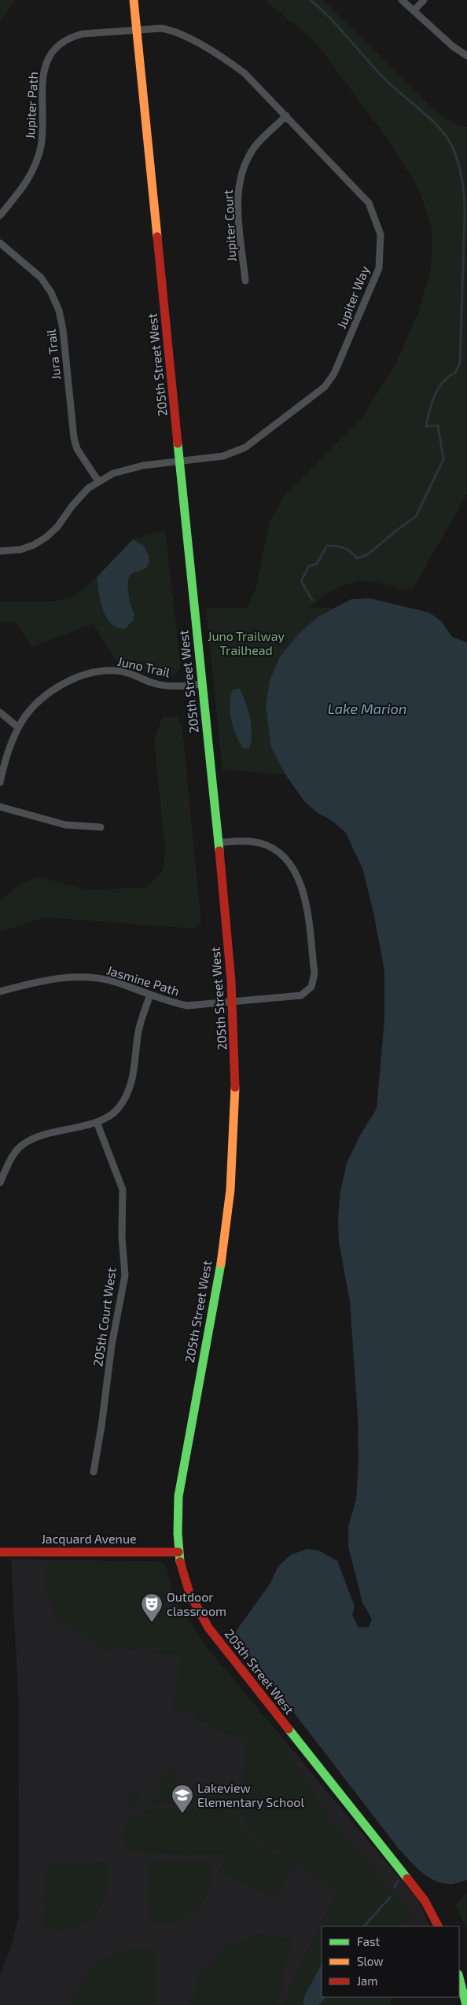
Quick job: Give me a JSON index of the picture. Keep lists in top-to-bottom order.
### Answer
{
  "streets": {
    "street": [
      "Jupiter Path",
      "Jupiter Court",
      "Jupiter Way",
      "Jura Trail",
      "205th Street West",
      "Juno Trail",
      "Jasmine Path",
      "205th Court West",
      "Jacquard Avenue"
    ]
  },
  "crossings": [
    ["Jupiter Path", "Jupiter Way"],
    ["Jupiter Path", "205th Street West"],
    ["Jupiter Court", "Jupiter Way"],
    ["Jupiter Way", "Jura Trail"],
    ["Jupiter Way", "205th Street West"],
    ["205th Street West", "Juno Trail"],
    ["205th Street West", "Jasmine Path"],
    ["205th Street West", "Jacquard Avenue"]
  ],
  "water": ["Lake Marion"],
  "parks": ["Juno Trailway Trailhead"],
  "places": {
    "theatre": ["Outdoor classroom"],
    "school or university": ["Lakeview Elementary School"]
  },
  "legend": ["Fast", "Slow", "Jam"]
}
